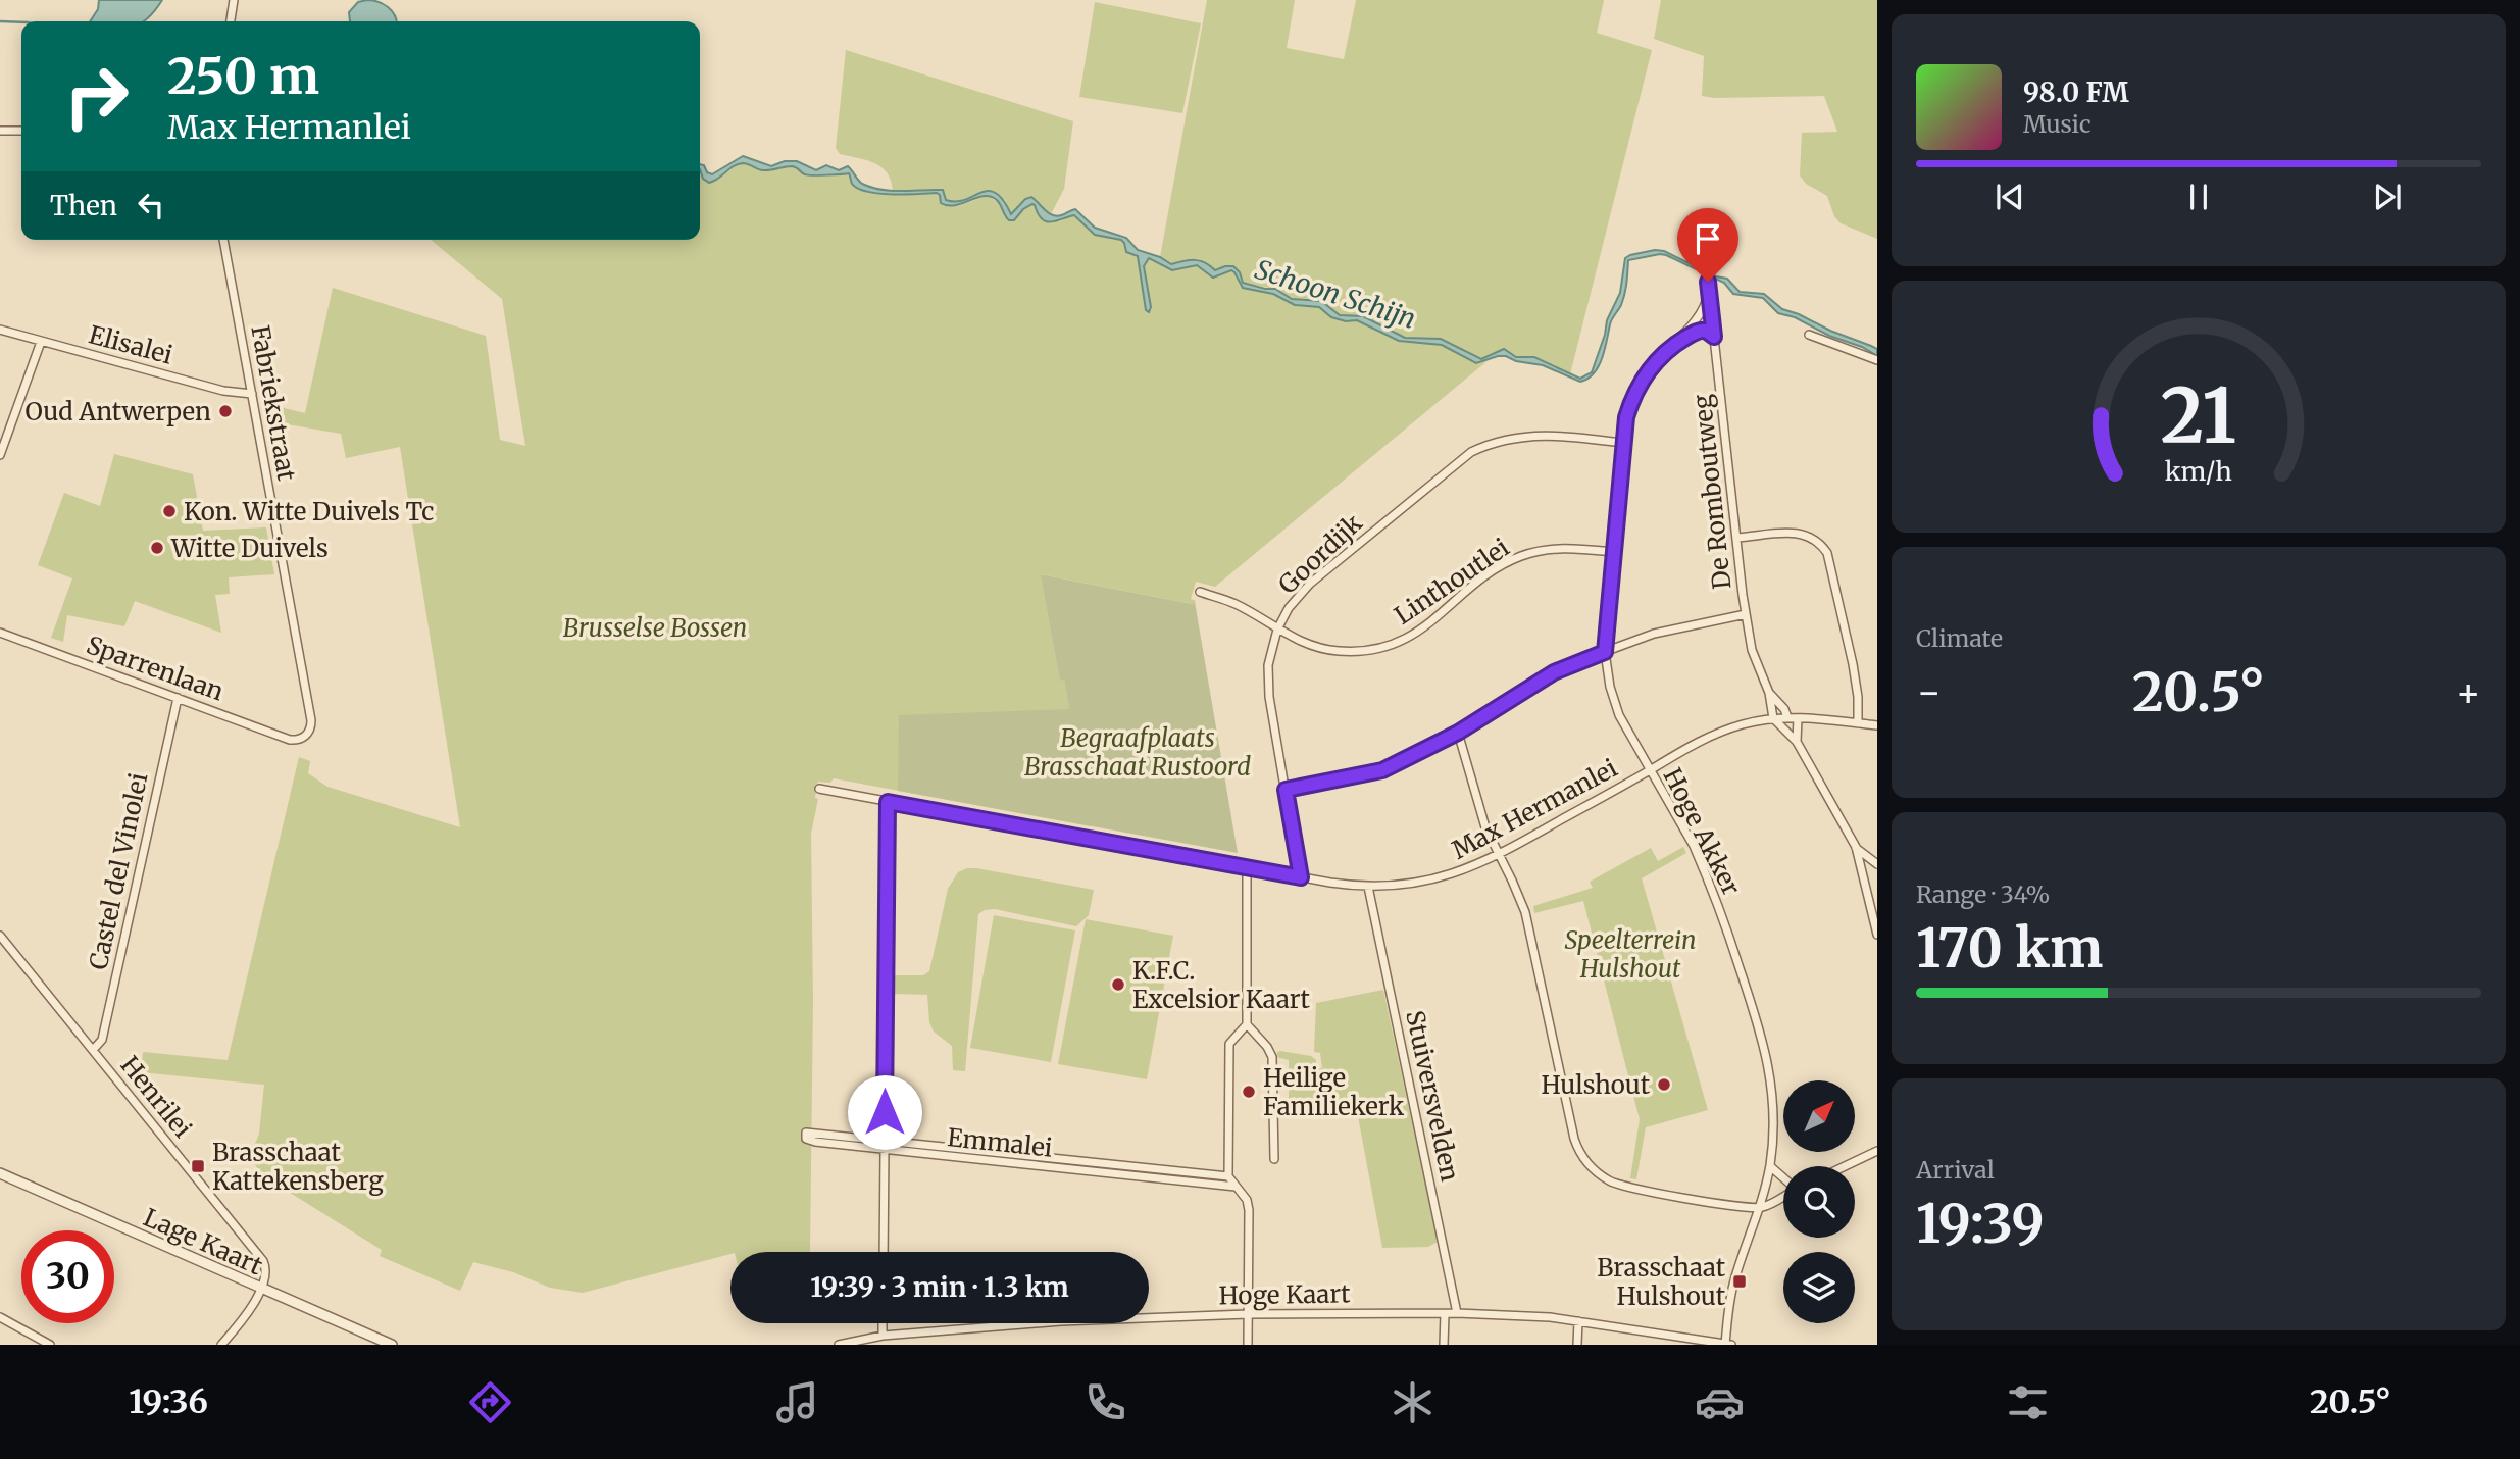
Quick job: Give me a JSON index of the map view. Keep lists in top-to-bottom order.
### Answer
{
  "streets": {
    "street": [
      "Elisalei",
      "Fabriekstraat",
      "De Romboutweg",
      "Goordijk",
      "Linthoutlei",
      "Sparrenlaan",
      "Max Hermanlei",
      "Hoge Akker",
      "Castel del Vinolei",
      "Stuiversvelden",
      "Henrilei",
      "Emmalei",
      "Lage Kaart",
      "Hoge Kaart"
    ]
  },
  "crossings": [
    ["Elisalei", "Fabriekstraat"],
    ["Fabriekstraat", "Sparrenlaan"],
    ["De Romboutweg", "Max Hermanlei"],
    ["De Romboutweg", "Hoge Akker"],
    ["Goordijk", "Linthoutlei"],
    ["Goordijk", "Max Hermanlei"],
    ["Goordijk", "Hoge Akker"],
    ["Linthoutlei", "Hoge Akker"],
    ["Sparrenlaan", "Castel del Vinolei"],
    ["Max Hermanlei", "Hoge Akker"],
    ["Max Hermanlei", "Stuiversvelden"],
    ["Hoge Akker", "Hoge Kaart"],
    ["Castel del Vinolei", "Henrilei"],
    ["Stuiversvelden", "Hoge Kaart"],
    ["Henrilei", "Lage Kaart"]
  ],
  "water": ["Schoon Schijn"],
  "parks": ["Brusselse Bossen", "Begraafplaats Brasschaat Rustoord", "Speelterrein Hulshout"],
  "places": {
    "other": [
      "Oud Antwerpen",
      "Kon. Witte Duivels Tc",
      "Witte Duivels",
      "K.F.C. Excelsior Kaart",
      "Hulshout",
      "Heilige Familiekerk"
    ],
    "transit": ["Brasschaat Kattekensberg", "Brasschaat Hulshout"]
  },
  "north": "top right",
  "page": {
    "turn": ["250 m", "Max Hermanlei"],
    "song": ["98.0 FM", "Music"],
    "then": "Then",
    "tile": [
      "Climate",
      ["Range · 34%", "170 km"],
      ["Arrival", "19:39"]
    ],
    "heat": ["−", "20.5°", "+"],
    "limit": "30",
    "trip": "19:39 · 3 min · 1.3 km",
    "tabs": ["19:36", "20.5°"],
    "gauge": ["21", "km/h"]
  }
}
